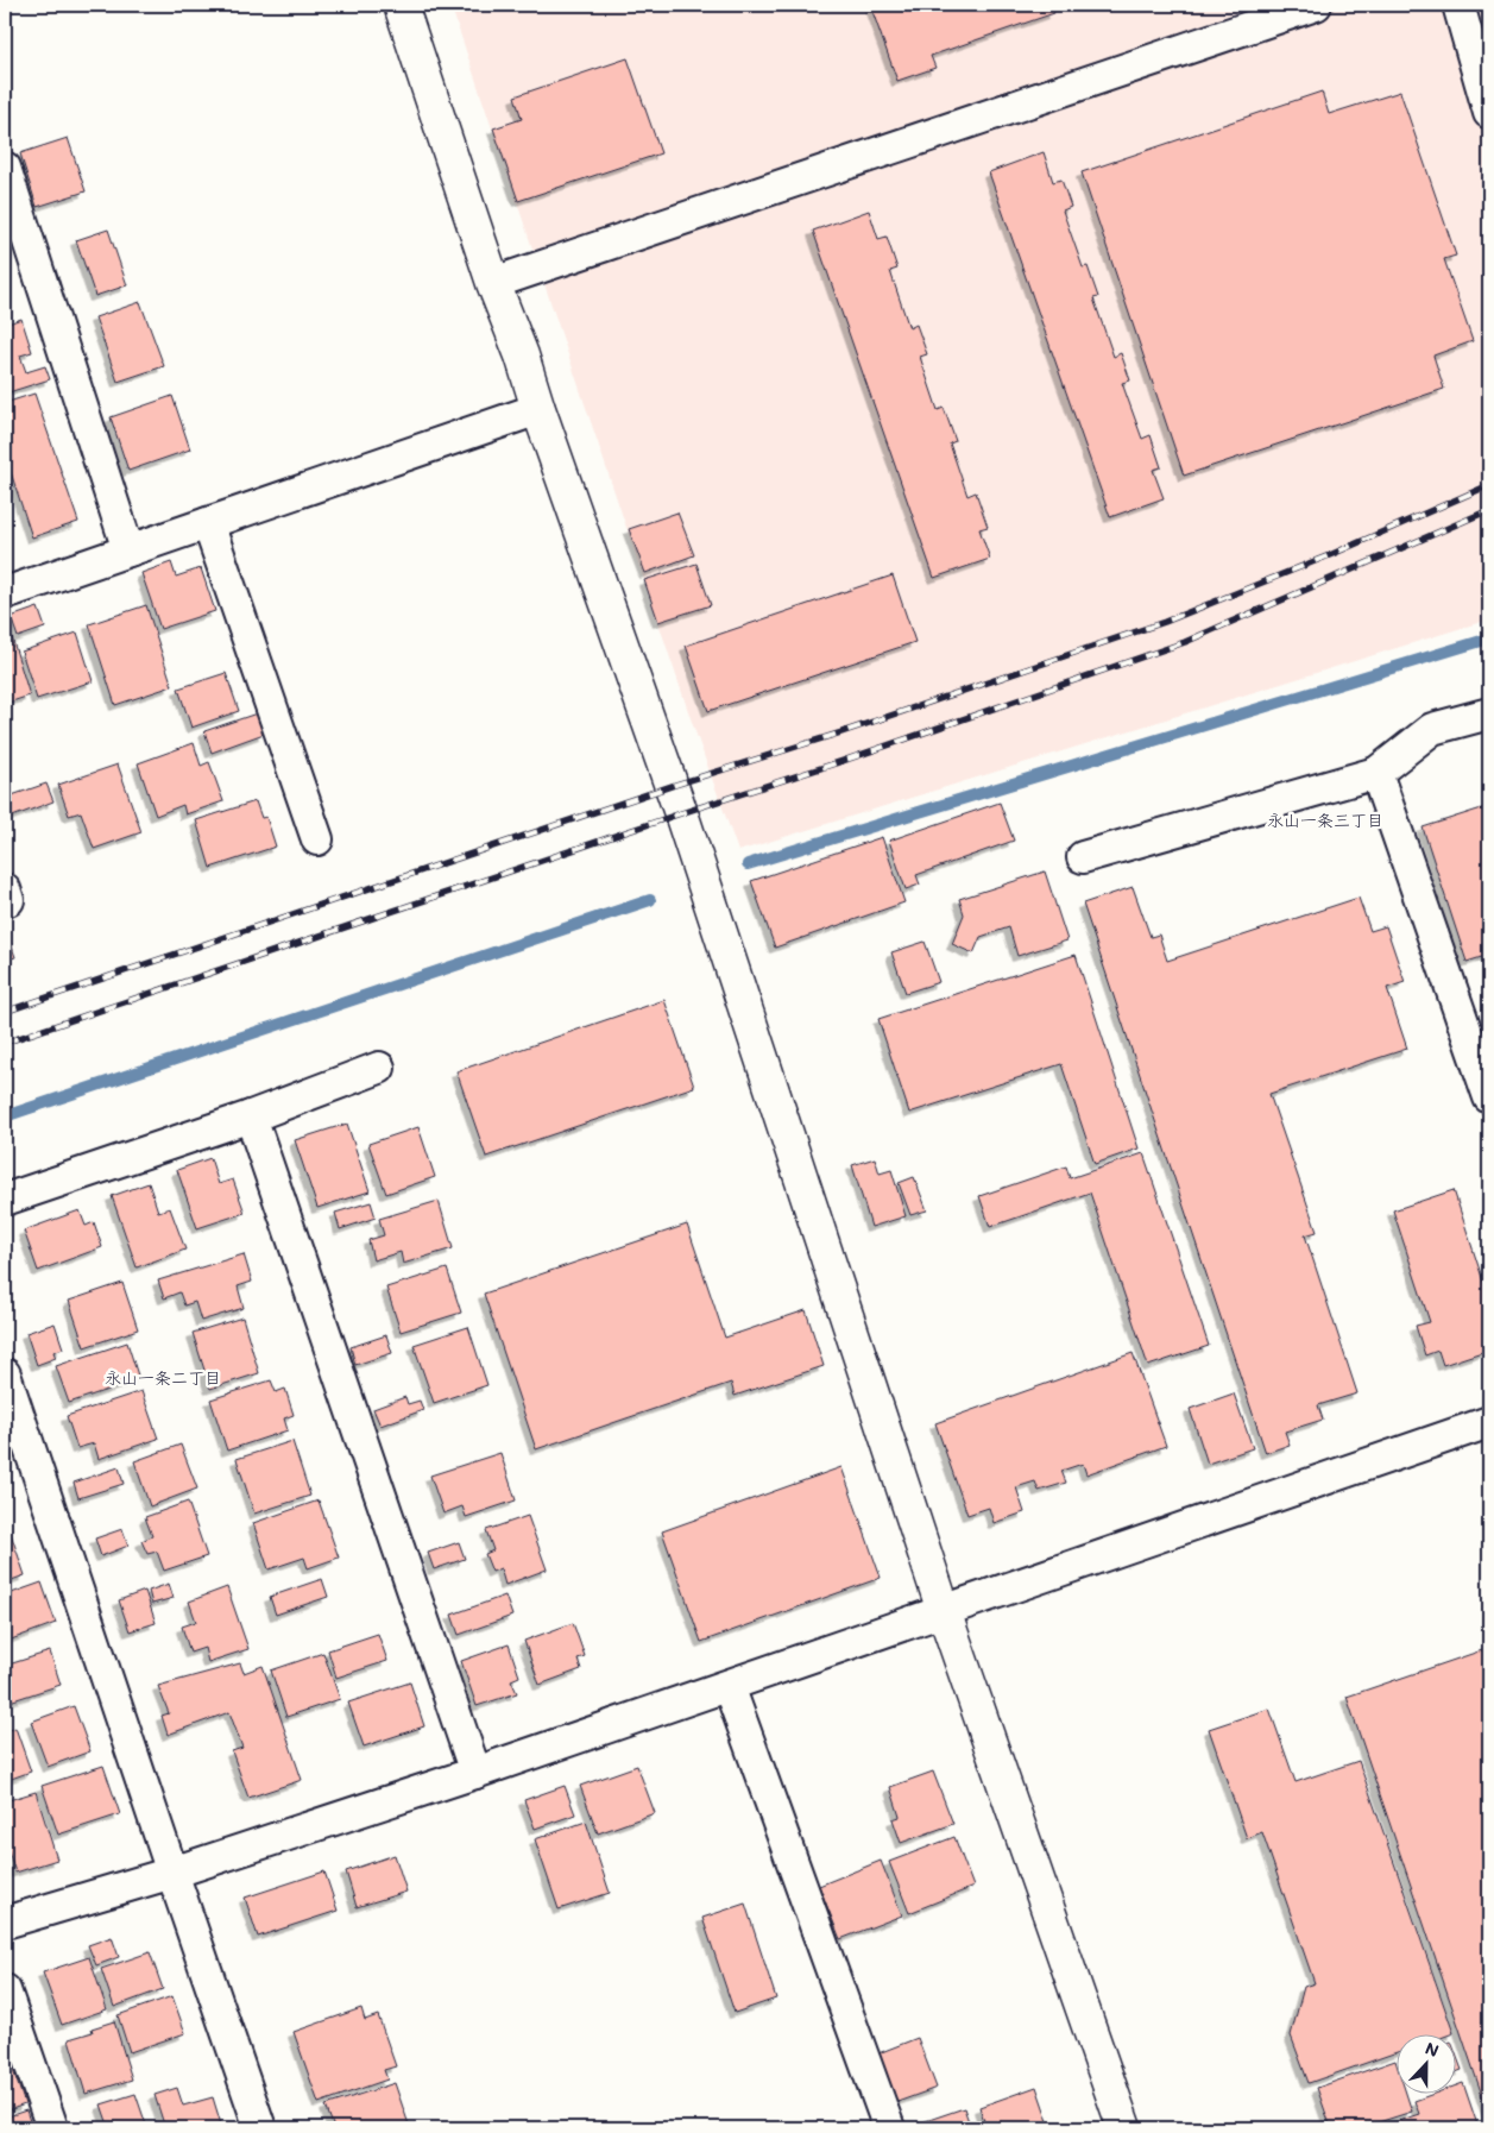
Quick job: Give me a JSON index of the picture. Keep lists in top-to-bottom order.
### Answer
{
  "districts": ["永山一条三丁目", "永山一条二丁目"],
  "north": "top"
}
